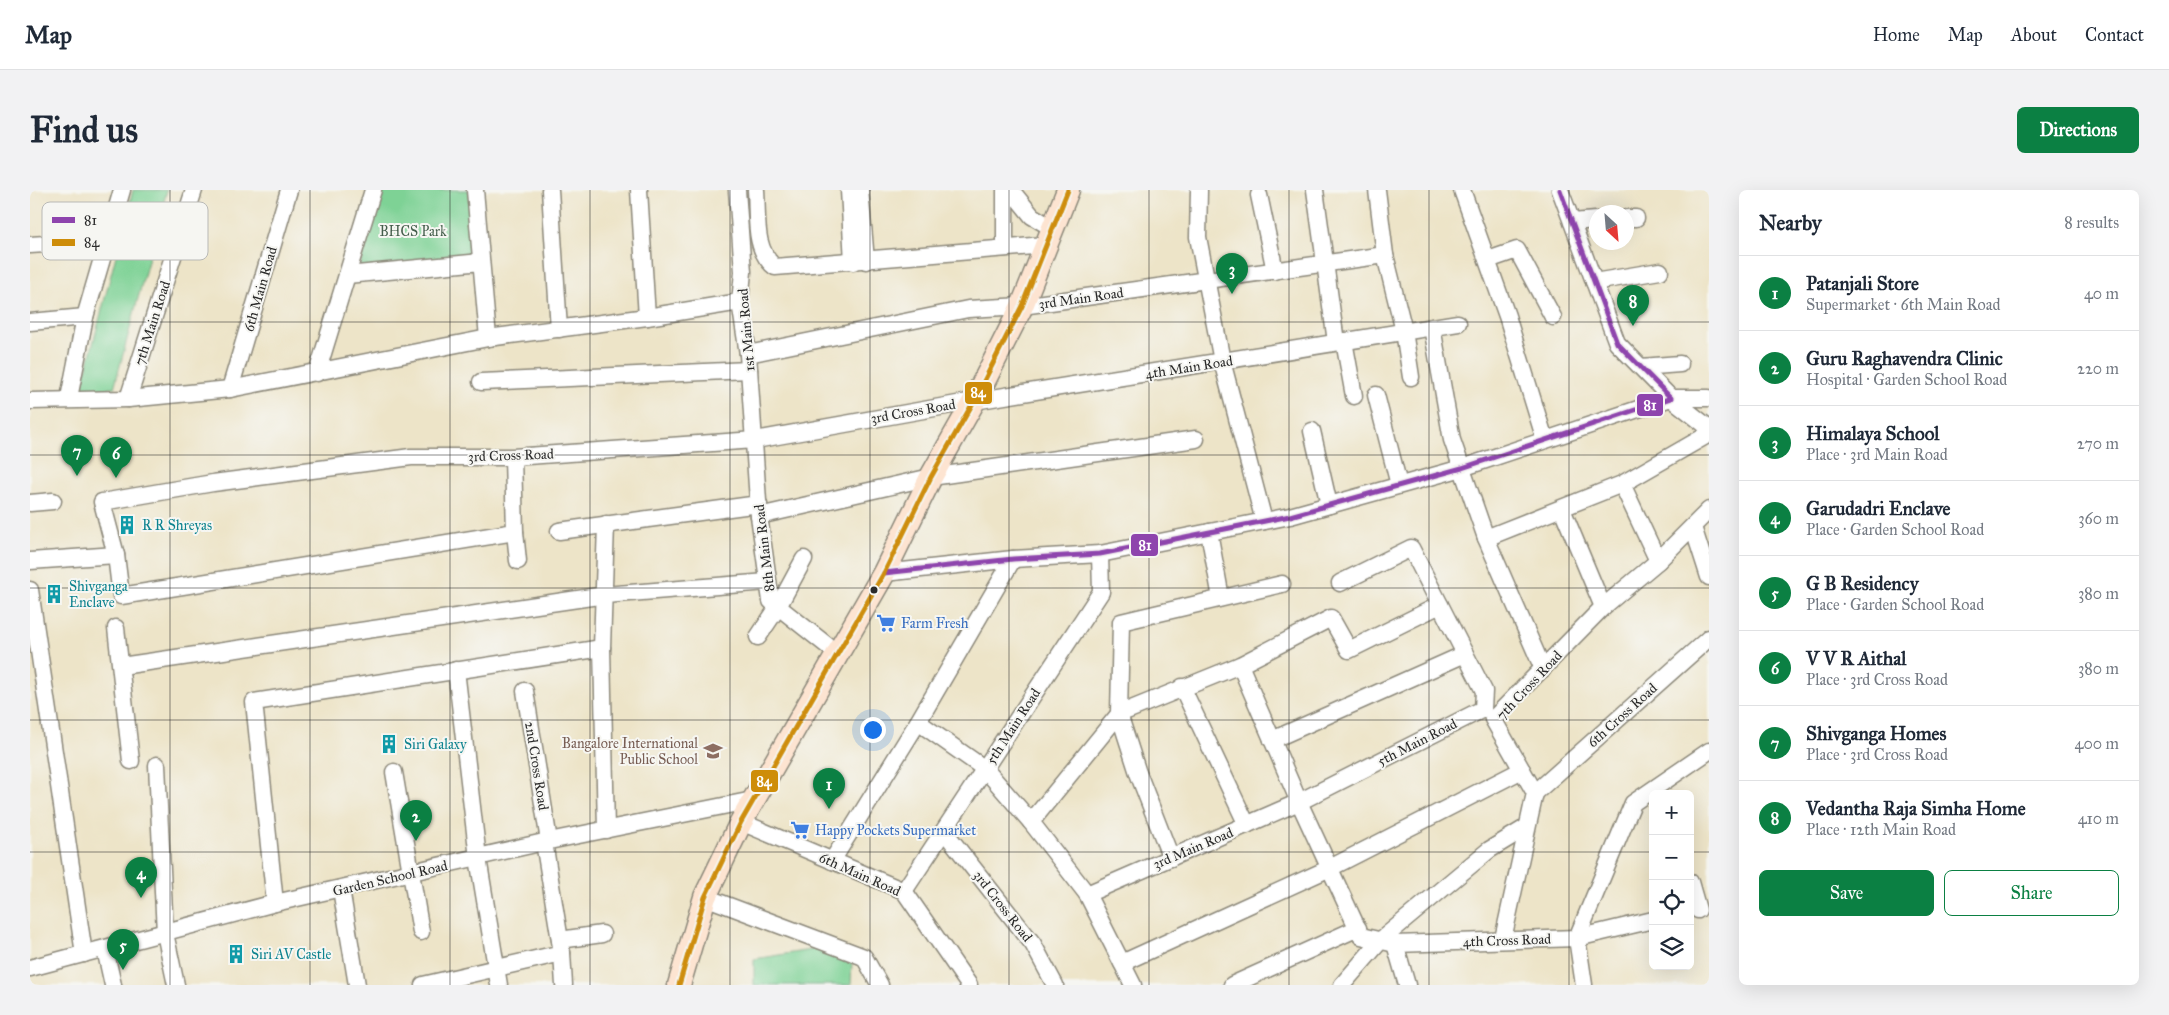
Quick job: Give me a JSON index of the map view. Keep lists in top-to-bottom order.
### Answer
{
  "streets": {
    "street": [
      "6th Main Road",
      "3rd Main Road",
      "7th Main Road",
      "1st Main Road",
      "4th Main Road",
      "3rd Cross Road",
      "8th Main Road",
      "7th Cross Road",
      "6th Cross Road",
      "5th Main Road",
      "2nd Cross Road",
      "Garden School Road",
      "4th Cross Road"
    ]
  },
  "crossings": [
    ["6th Main Road", "5th Main Road"],
    ["3rd Main Road", "1st Main Road"],
    ["3rd Main Road", "5th Main Road"],
    ["1st Main Road", "3rd Cross Road"],
    ["1st Main Road", "8th Main Road"],
    ["4th Main Road", "3rd Cross Road"],
    ["3rd Cross Road", "8th Main Road"],
    ["3rd Cross Road", "5th Main Road"],
    ["7th Cross Road", "6th Cross Road"],
    ["2nd Cross Road", "Garden School Road"]
  ],
  "parks": ["BHCS Park"],
  "places": {
    "building": [
      "R R Shreyas",
      "Shivganga Enclave",
      "Siri Galaxy",
      "Siri AV Castle"
    ],
    "supermarket": ["Farm Fresh", "Happy Pockets Supermarket"],
    "school or university": ["Bangalore International Public School"]
  },
  "lines": ["transit line 81", "transit line 84"],
  "legend": ["81", "84"],
  "north": "bottom right",
  "page": {
    "header": "Map",
    "nav": [
      "Home",
      "Map",
      "About",
      "Contact"
    ],
    "buttons": [
      "Directions",
      ["Save", "Share"]
    ],
    "title": "Find us",
    "heading": ["Nearby", "8 results"],
    "pins": [
      "3",
      "8",
      "7",
      "6",
      "1",
      "2",
      "4",
      "5"
    ],
    "list": [
      {
        "mark": "1",
        "name": "Patanjali Store",
        "note": "Supermarket · 6th Main Road",
        "value": "40 m"
      },
      {
        "mark": "2",
        "name": "Guru Raghavendra Clinic",
        "note": "Hospital · Garden School Road",
        "value": "220 m"
      },
      {
        "mark": "3",
        "name": "Himalaya School",
        "note": "Place · 3rd Main Road",
        "value": "270 m"
      },
      {
        "mark": "4",
        "name": "Garudadri Enclave",
        "note": "Place · Garden School Road",
        "value": "360 m"
      },
      {
        "mark": "5",
        "name": "G B Residency",
        "note": "Place · Garden School Road",
        "value": "380 m"
      },
      {
        "mark": "6",
        "name": "V V R Aithal",
        "note": "Place · 3rd Cross Road",
        "value": "380 m"
      },
      {
        "mark": "7",
        "name": "Shivganga Homes",
        "note": "Place · 3rd Cross Road",
        "value": "400 m"
      },
      {
        "mark": "8",
        "name": "Vedantha Raja Simha Home",
        "note": "Place · 12th Main Road",
        "value": "410 m"
      }
    ],
    "map_buttons": ["+", "−"]
  }
}
